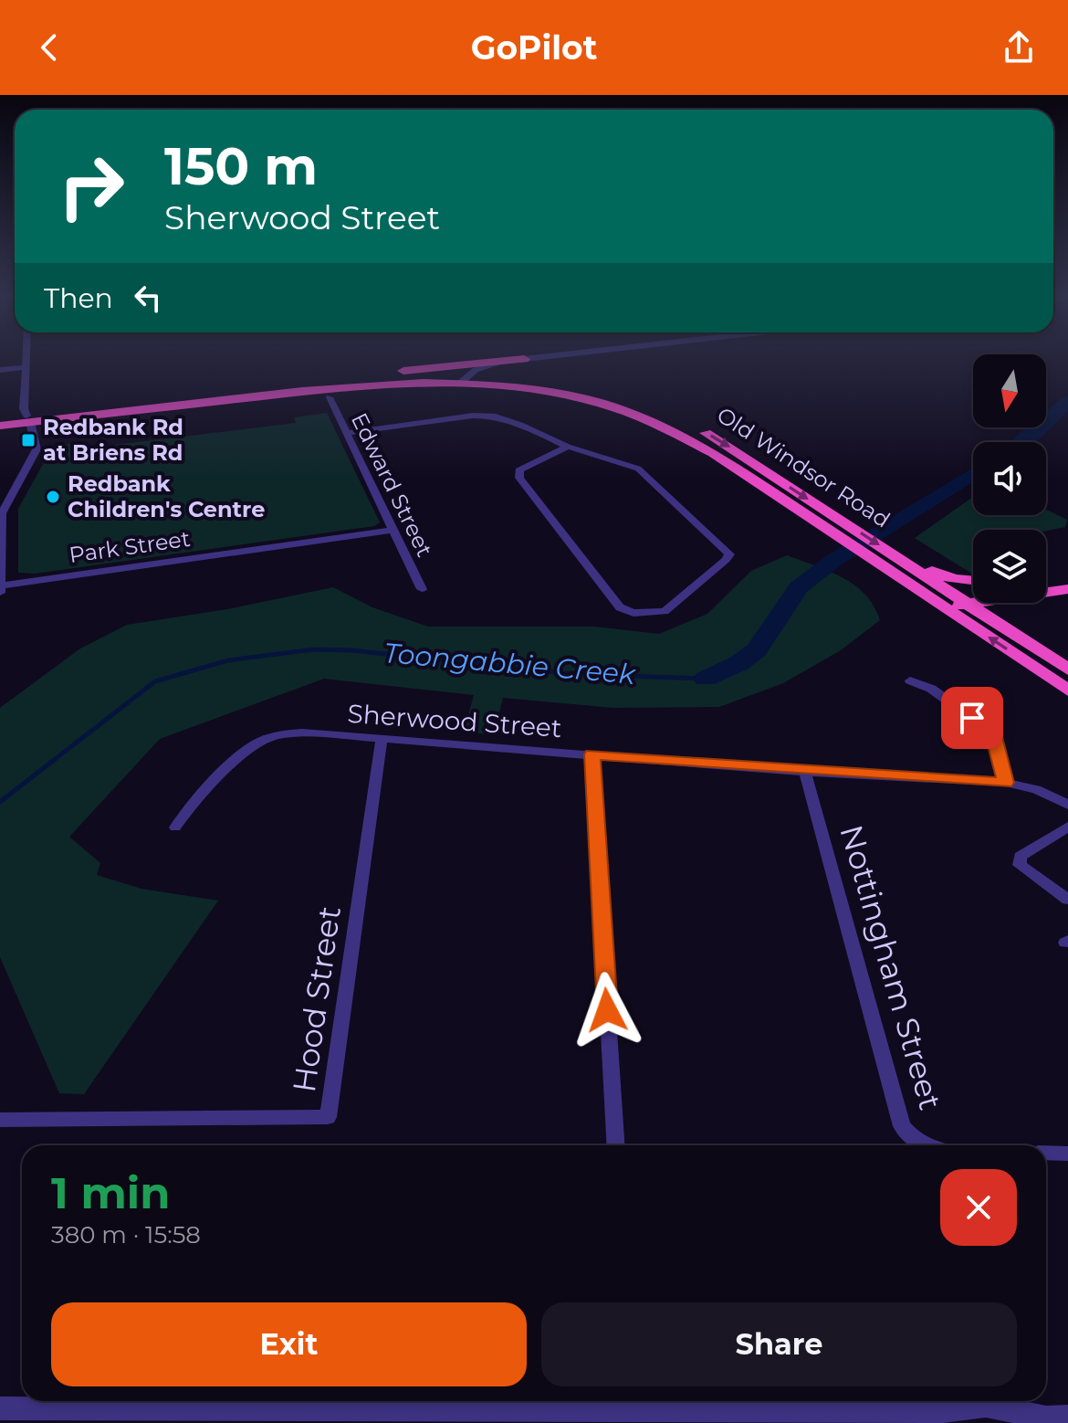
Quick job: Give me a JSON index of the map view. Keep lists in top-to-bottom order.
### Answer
{
  "streets": {
    "highway": ["Old Windsor Road"],
    "street": [
      "Edward Street",
      "Park Street",
      "Sherwood Street",
      "Nottingham Street",
      "Hood Street"
    ]
  },
  "crossings": [
    ["Edward Street", "Park Street"],
    ["Sherwood Street", "Nottingham Street"],
    ["Sherwood Street", "Hood Street"]
  ],
  "water": ["Toongabbie Creek"],
  "places": {
    "transit": ["Redbank Rd at Briens Rd"],
    "other": ["Redbank Children's Centre"]
  },
  "north": "bottom",
  "page": {
    "header": "GoPilot",
    "turn": ["150 m", "Sherwood Street"],
    "then": "Then",
    "heading": ["1 min", "380 m · 15:58"],
    "buttons": ["Exit", "Share"]
  }
}
